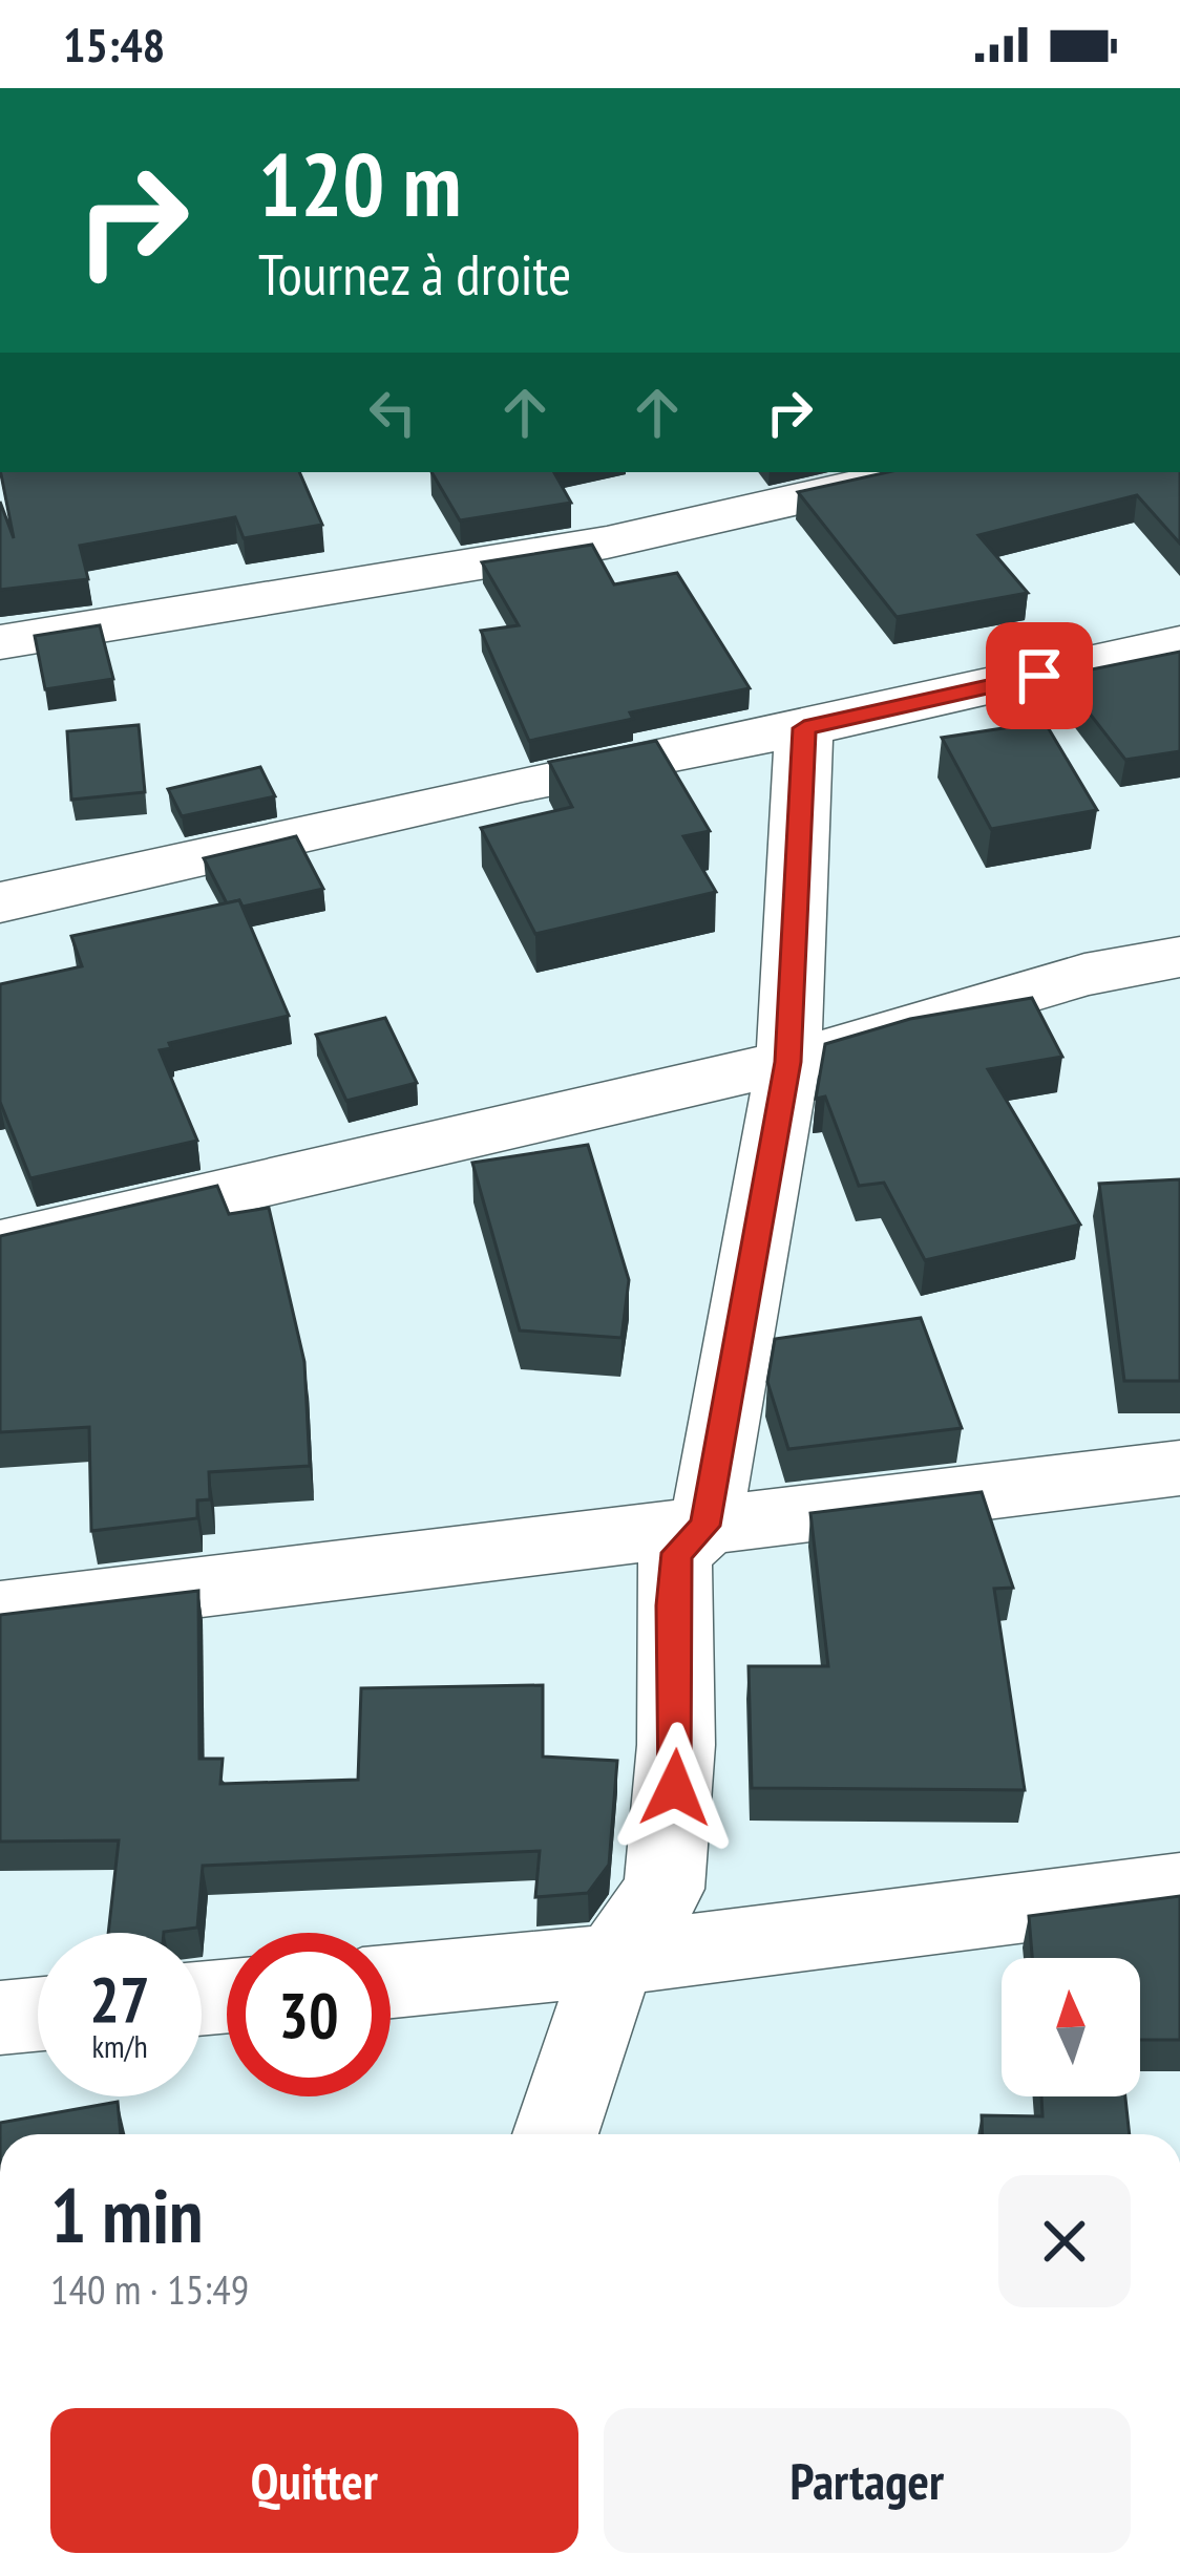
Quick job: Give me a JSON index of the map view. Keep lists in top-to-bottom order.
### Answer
{
  "north": "top",
  "page": {
    "status": "15:48",
    "turn": ["120 m", "Tournez à droite"],
    "speed": "27 km/h",
    "limit": "30",
    "heading": ["1 min", "140 m · 15:49"],
    "buttons": ["Quitter", "Partager"]
  }
}
